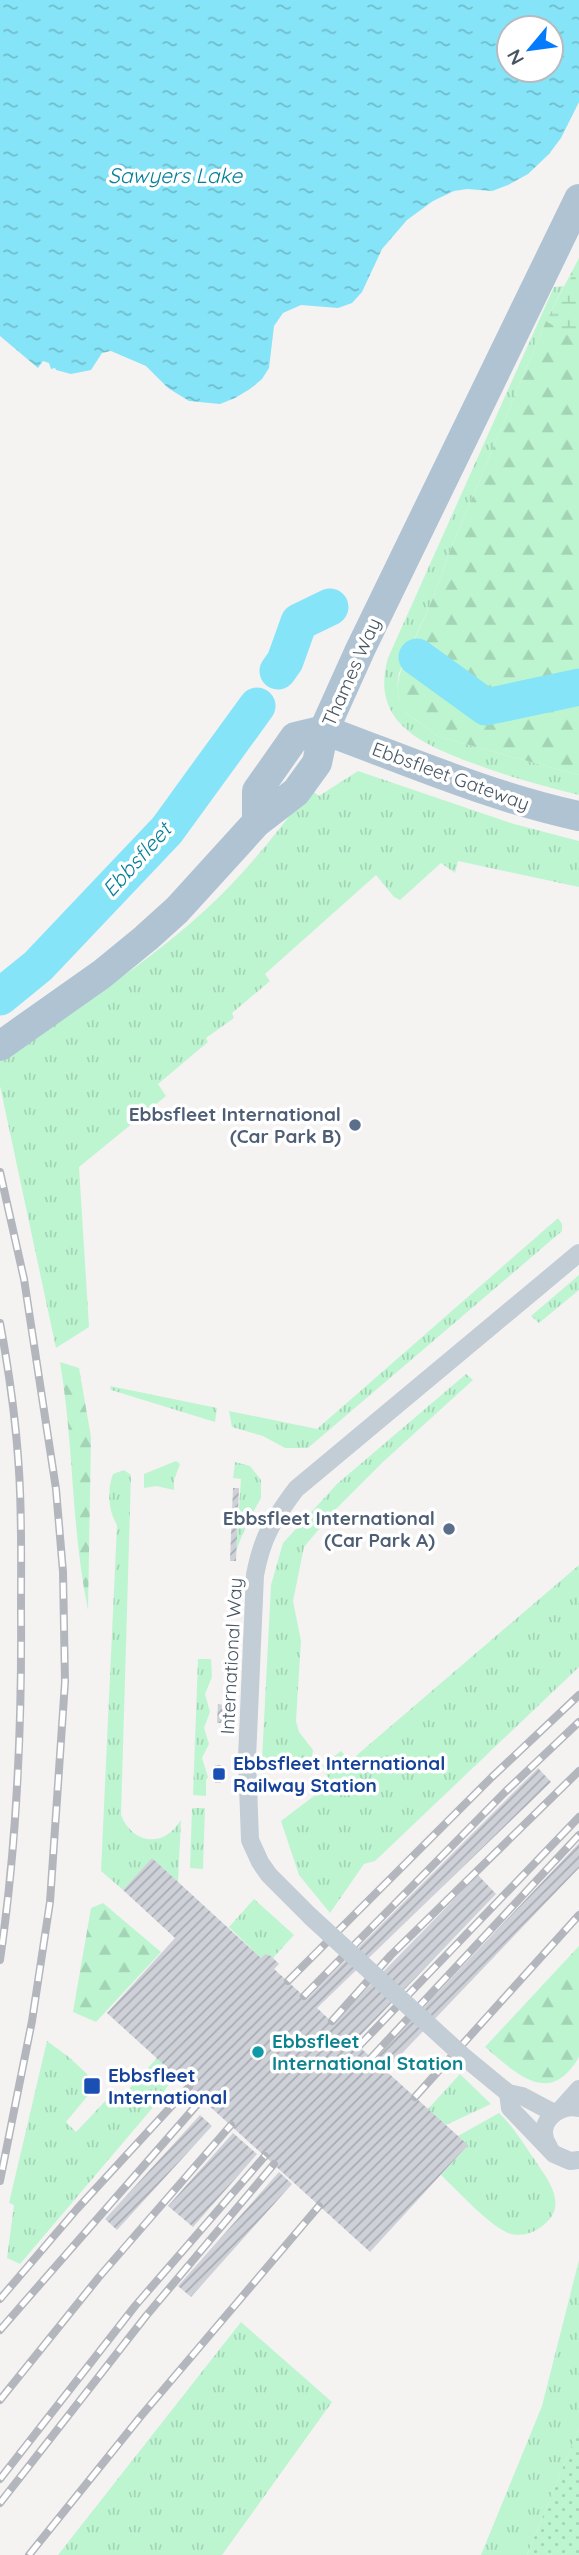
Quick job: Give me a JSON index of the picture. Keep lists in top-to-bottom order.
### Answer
{
  "streets": {
    "main road": ["Thames Way", "Ebbsfleet Gateway"],
    "street": ["International Way"]
  },
  "crossings": [
    ["Thames Way", "Ebbsfleet Gateway"]
  ],
  "water": ["Sawyers Lake", "Ebbsfleet"],
  "places": {
    "other": ["Ebbsfleet International (Car Park B)", "Ebbsfleet International (Car Park A)", "Ebbsfleet International Station"],
    "transit": ["Ebbsfleet International Railway Station", "Ebbsfleet International"]
  },
  "north": "bottom left"
}
